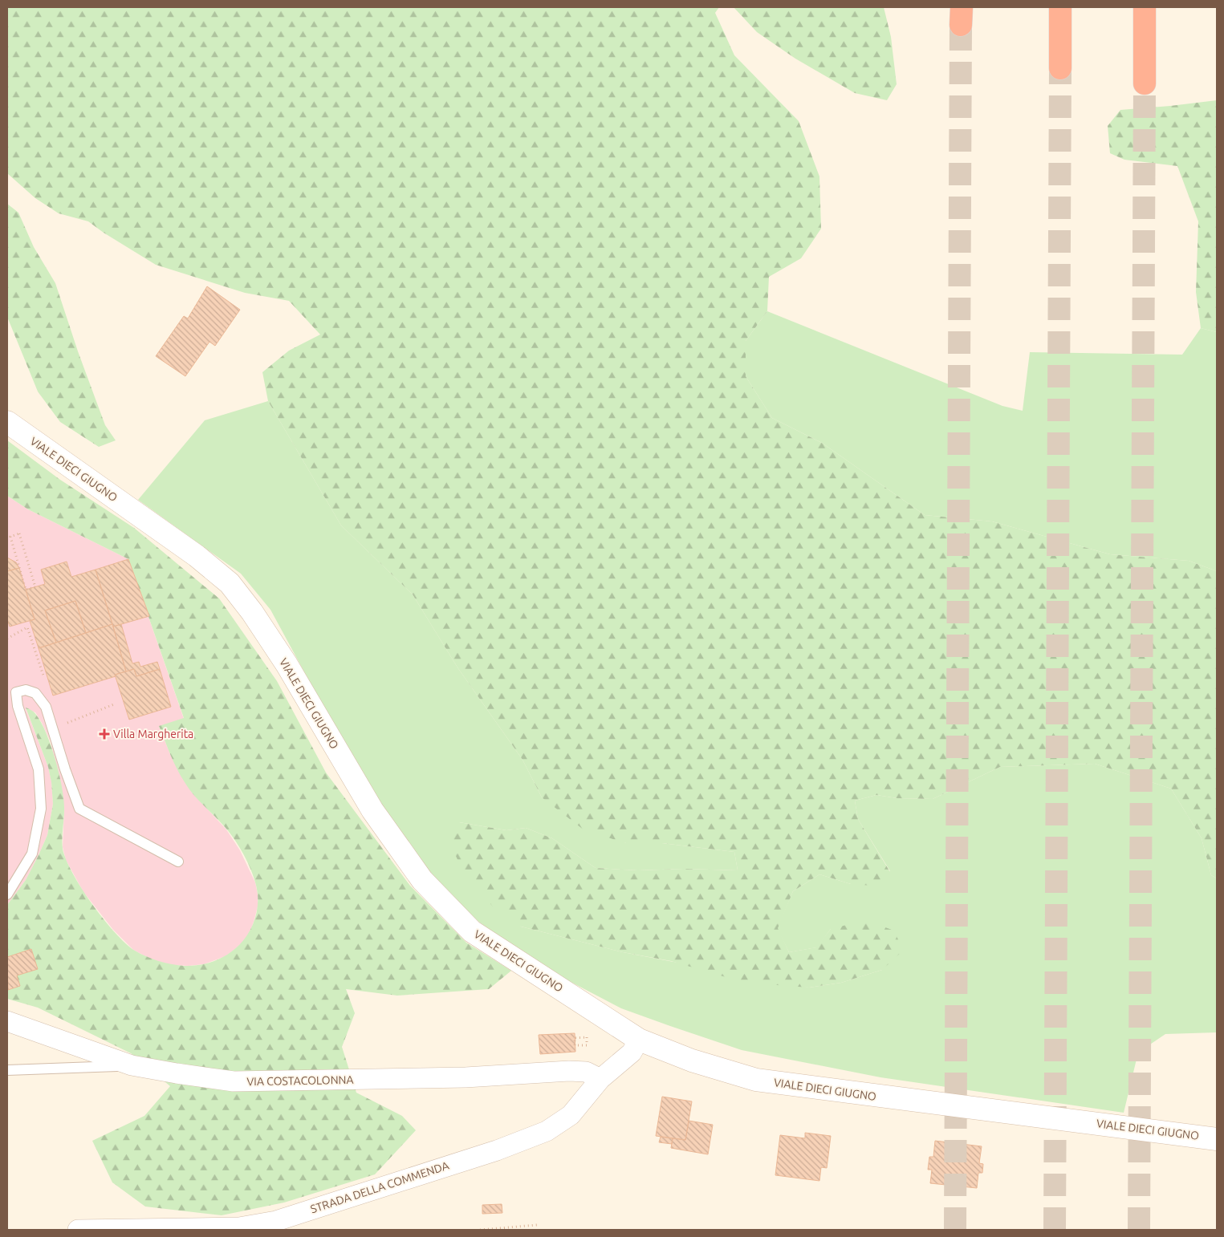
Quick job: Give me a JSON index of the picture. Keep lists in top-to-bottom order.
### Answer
{
  "streets": {
    "main road": ["VIALE DIECI GIUGNO"],
    "street": ["VIA COSTACOLONNA", "STRADA DELLA COMMENDA"]
  },
  "crossings": [
    ["VIALE DIECI GIUGNO", "STRADA DELLA COMMENDA"],
    ["VIA COSTACOLONNA", "STRADA DELLA COMMENDA"]
  ],
  "places": {
    "health": ["Villa Margherita"]
  }
}
